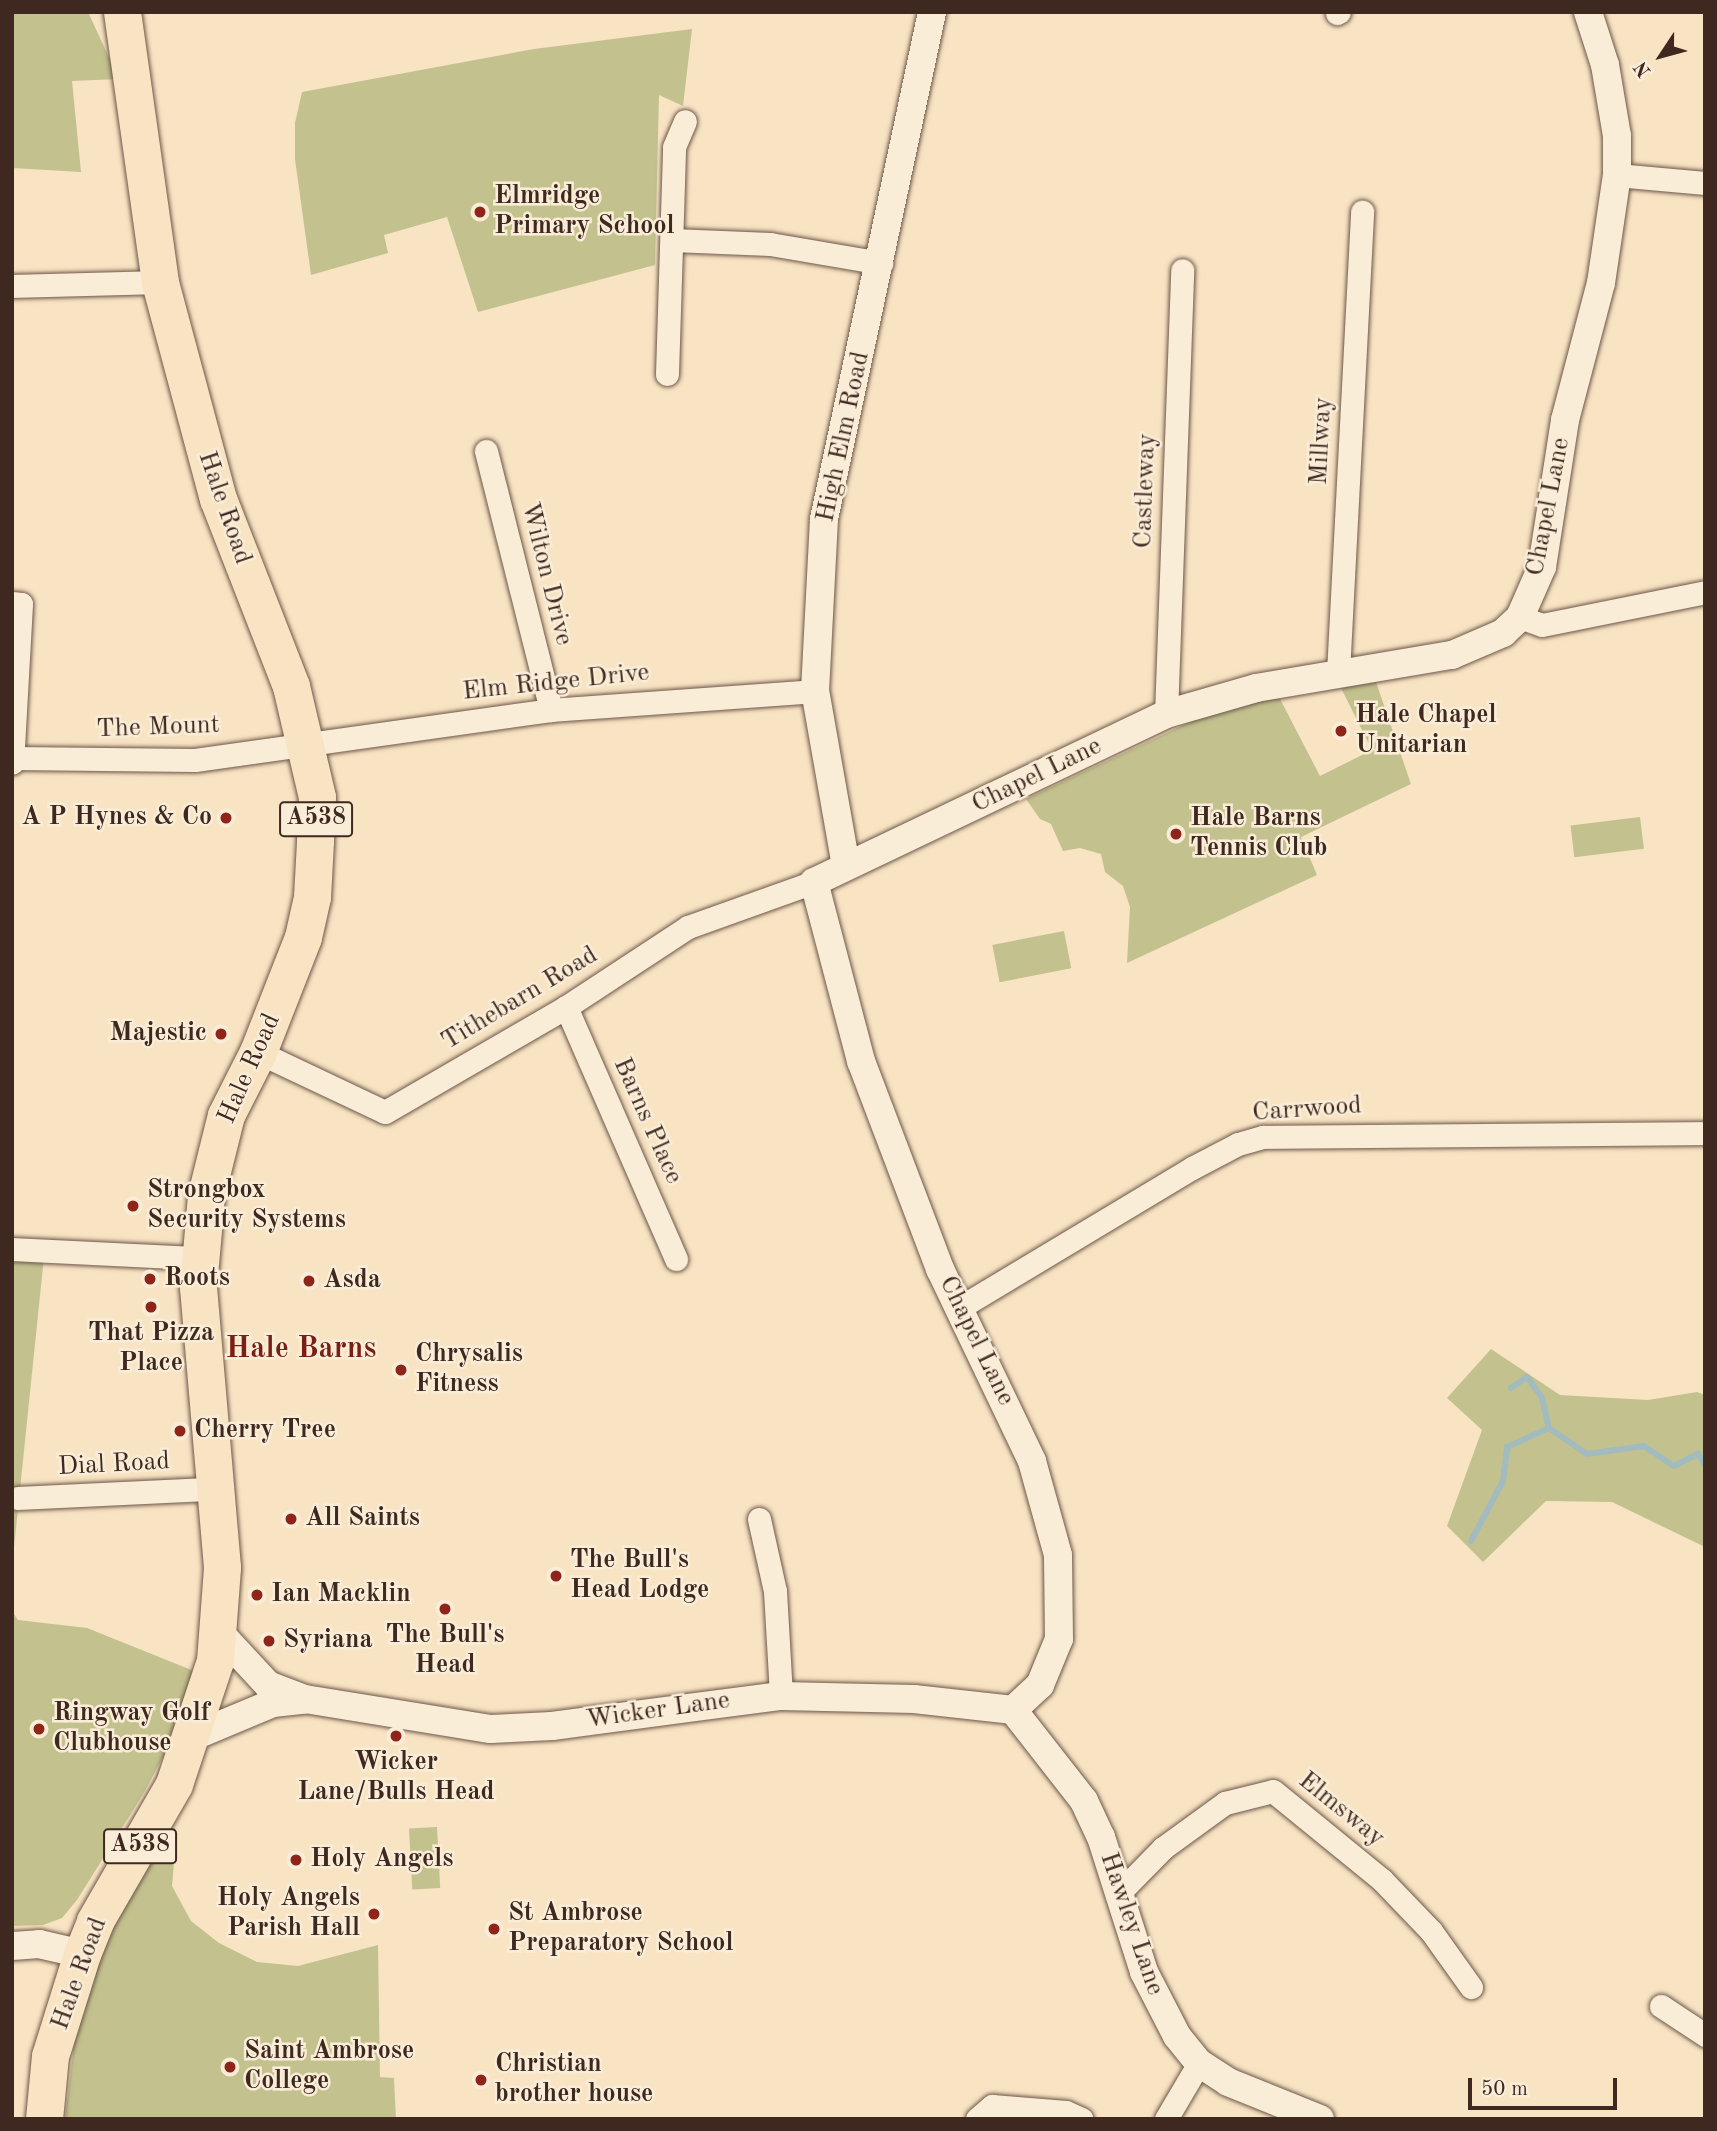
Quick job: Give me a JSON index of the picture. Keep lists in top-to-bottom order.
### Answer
{
  "streets": {
    "main road": ["Hale Road", "A538"],
    "street": [
      "High Elm Road",
      "Millway",
      "Castleway",
      "Chapel Lane",
      "Wilton Drive",
      "Elm Ridge Drive",
      "The Mount",
      "Tithebarn Road",
      "Carrwood",
      "Barns Place",
      "Dial Road",
      "Wicker Lane",
      "Elmsway",
      "Hawley Lane"
    ]
  },
  "crossings": [
    ["High Elm Road", "Chapel Lane"],
    ["High Elm Road", "Elm Ridge Drive"],
    ["Millway", "Chapel Lane"],
    ["Castleway", "Chapel Lane"],
    ["Chapel Lane", "Tithebarn Road"],
    ["Chapel Lane", "Carrwood"],
    ["Chapel Lane", "Wicker Lane"],
    ["Chapel Lane", "Hawley Lane"],
    ["Hale Road", "Elm Ridge Drive"],
    ["Hale Road", "The Mount"],
    ["Hale Road", "Tithebarn Road"],
    ["Hale Road", "Dial Road"],
    ["Hale Road", "Wicker Lane"],
    ["Wilton Drive", "Elm Ridge Drive"],
    ["Elm Ridge Drive", "The Mount"],
    ["Tithebarn Road", "Barns Place"],
    ["Wicker Lane", "Hawley Lane"],
    ["Elmsway", "Hawley Lane"]
  ],
  "districts": ["Hale Barns"],
  "places": [
    "Elmridge Primary School",
    "Hale Chapel Unitarian",
    "A P Hynes & Co",
    "Hale Barns Tennis Club",
    "Majestic",
    "Strongbox Security Systems",
    "Roots",
    "Asda",
    "That Pizza Place",
    "Chrysalis Fitness",
    "Cherry Tree",
    "All Saints",
    "The Bull's Head Lodge",
    "Ian Macklin",
    "The Bull's Head",
    "Syriana",
    "Ringway Golf Clubhouse",
    "Wicker Lane/Bulls Head",
    "Holy Angels",
    "Holy Angels Parish Hall",
    "St Ambrose Preparatory School",
    "Saint Ambrose College",
    "Christian brother house"
  ],
  "scale_bar": "50 m",
  "north": "bottom left"
}
